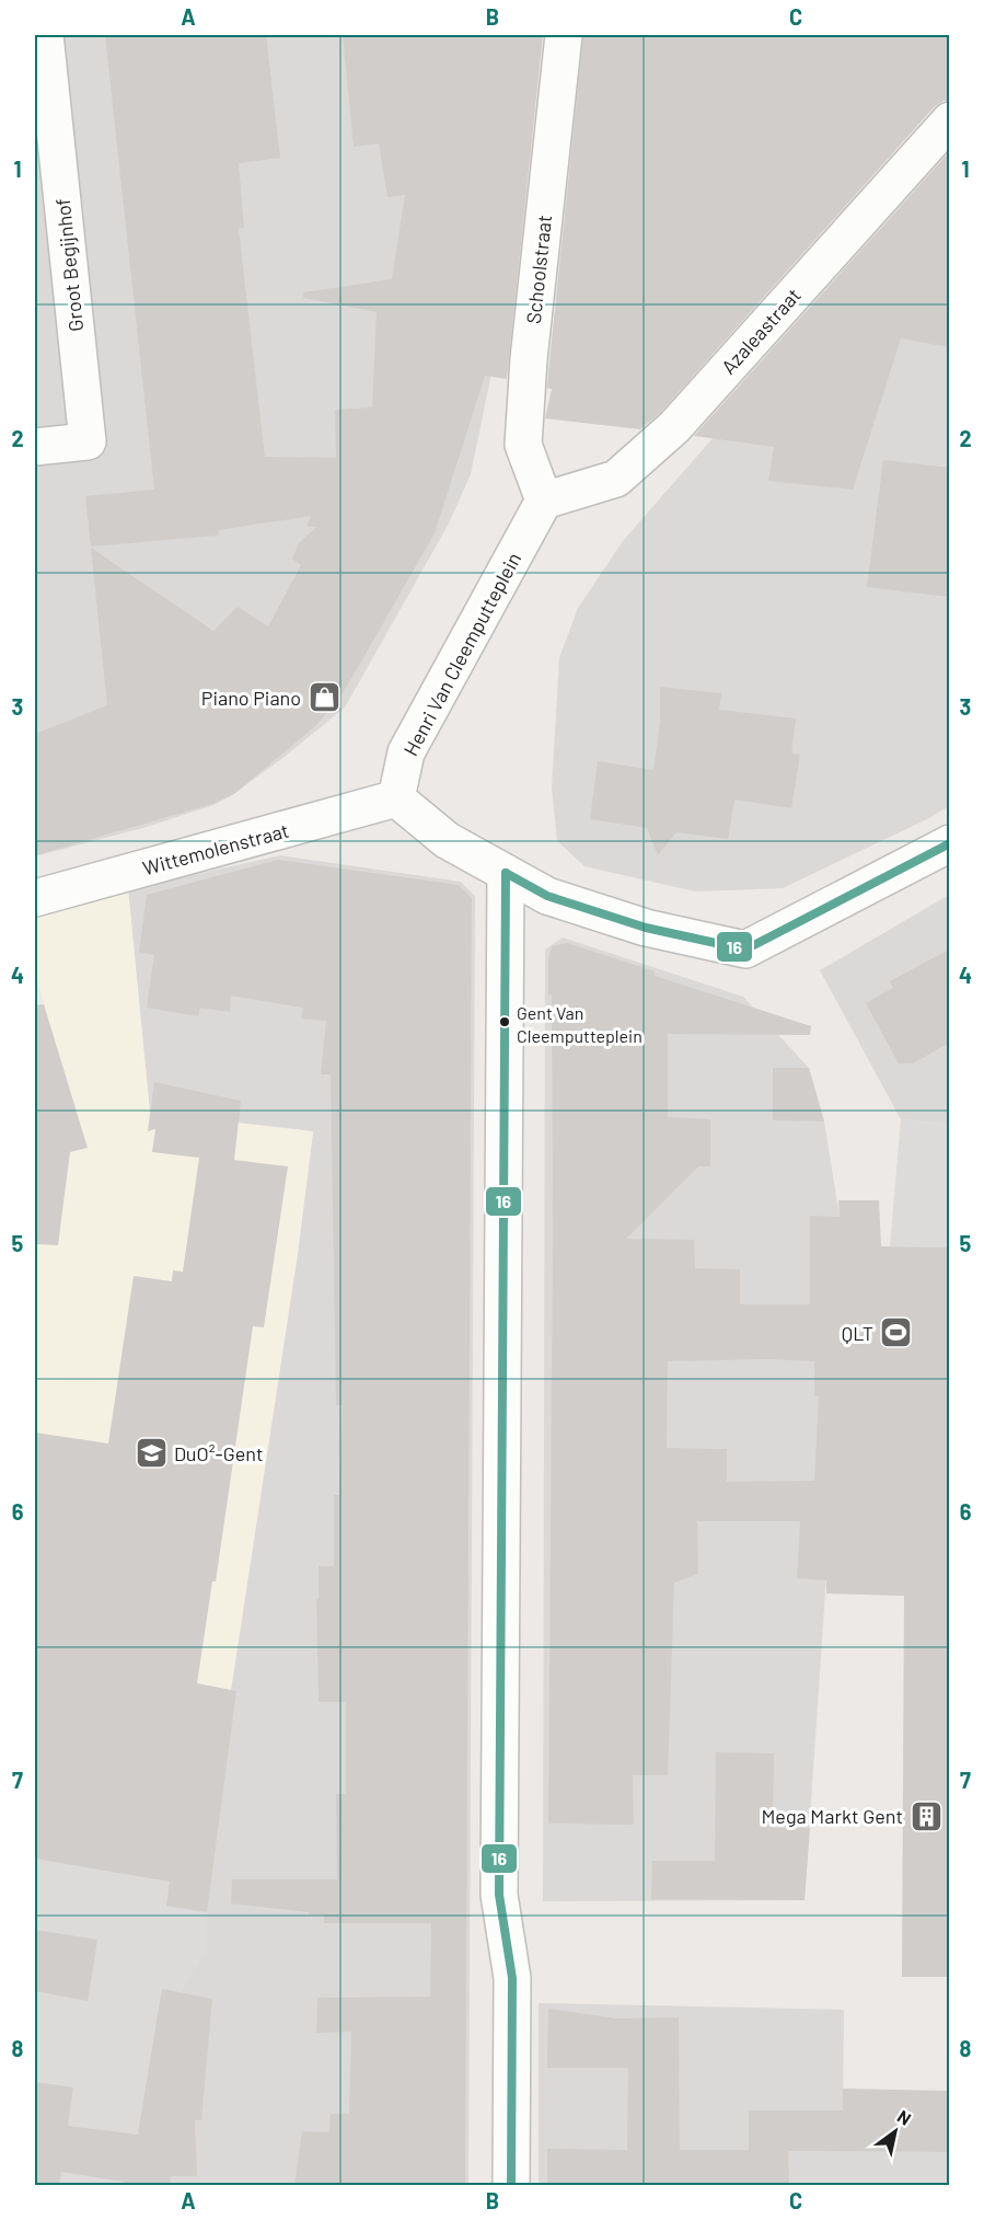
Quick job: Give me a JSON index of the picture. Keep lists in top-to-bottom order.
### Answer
{
  "streets": {
    "street": [
      "Groot Begijnhof",
      "Schoolstraat",
      "Azaleastraat",
      "Henri Van Cleemputteplein",
      "Wittemolenstraat"
    ]
  },
  "crossings": [
    ["Schoolstraat", "Azaleastraat"],
    ["Schoolstraat", "Henri Van Cleemputteplein"],
    ["Azaleastraat", "Henri Van Cleemputteplein"],
    ["Henri Van Cleemputteplein", "Wittemolenstraat"]
  ],
  "places": {
    "shop": ["Piano Piano"],
    "other": ["Gent Van Cleemputteplein"],
    "sports": ["QLT"],
    "school or university": ["DuO²-Gent"],
    "building": ["Mega Markt Gent"]
  },
  "lines": ["transit line 16"],
  "north": "top right",
  "grid": {
    "columns": ["A", "B", "C"],
    "rows": [
      "1",
      "2",
      "3",
      "4",
      "5",
      "6",
      "7",
      "8"
    ]
  }
}
